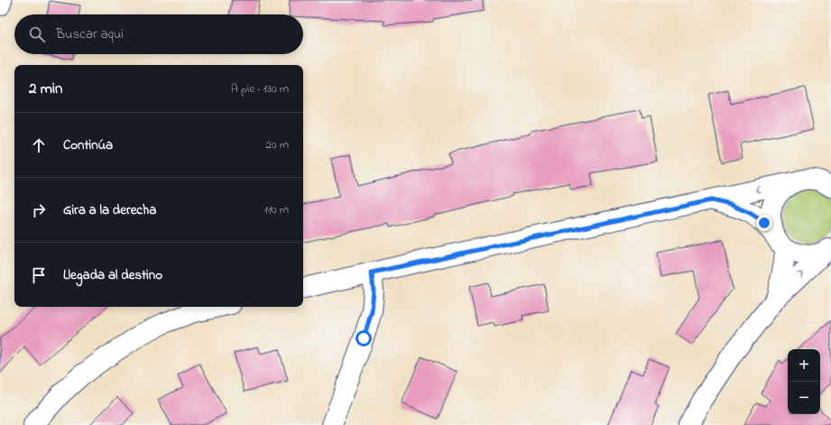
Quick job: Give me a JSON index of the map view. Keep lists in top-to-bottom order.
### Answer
{
  "page": {
    "search": "Buscar aquí",
    "heading": ["2 min", "A pie · 130 m"],
    "list": [
      ["Continúa", "20 m"],
      ["Gira a la derecha", "110 m"],
      "Llegada al destino"
    ],
    "map_buttons": ["+", "−"]
  }
}
